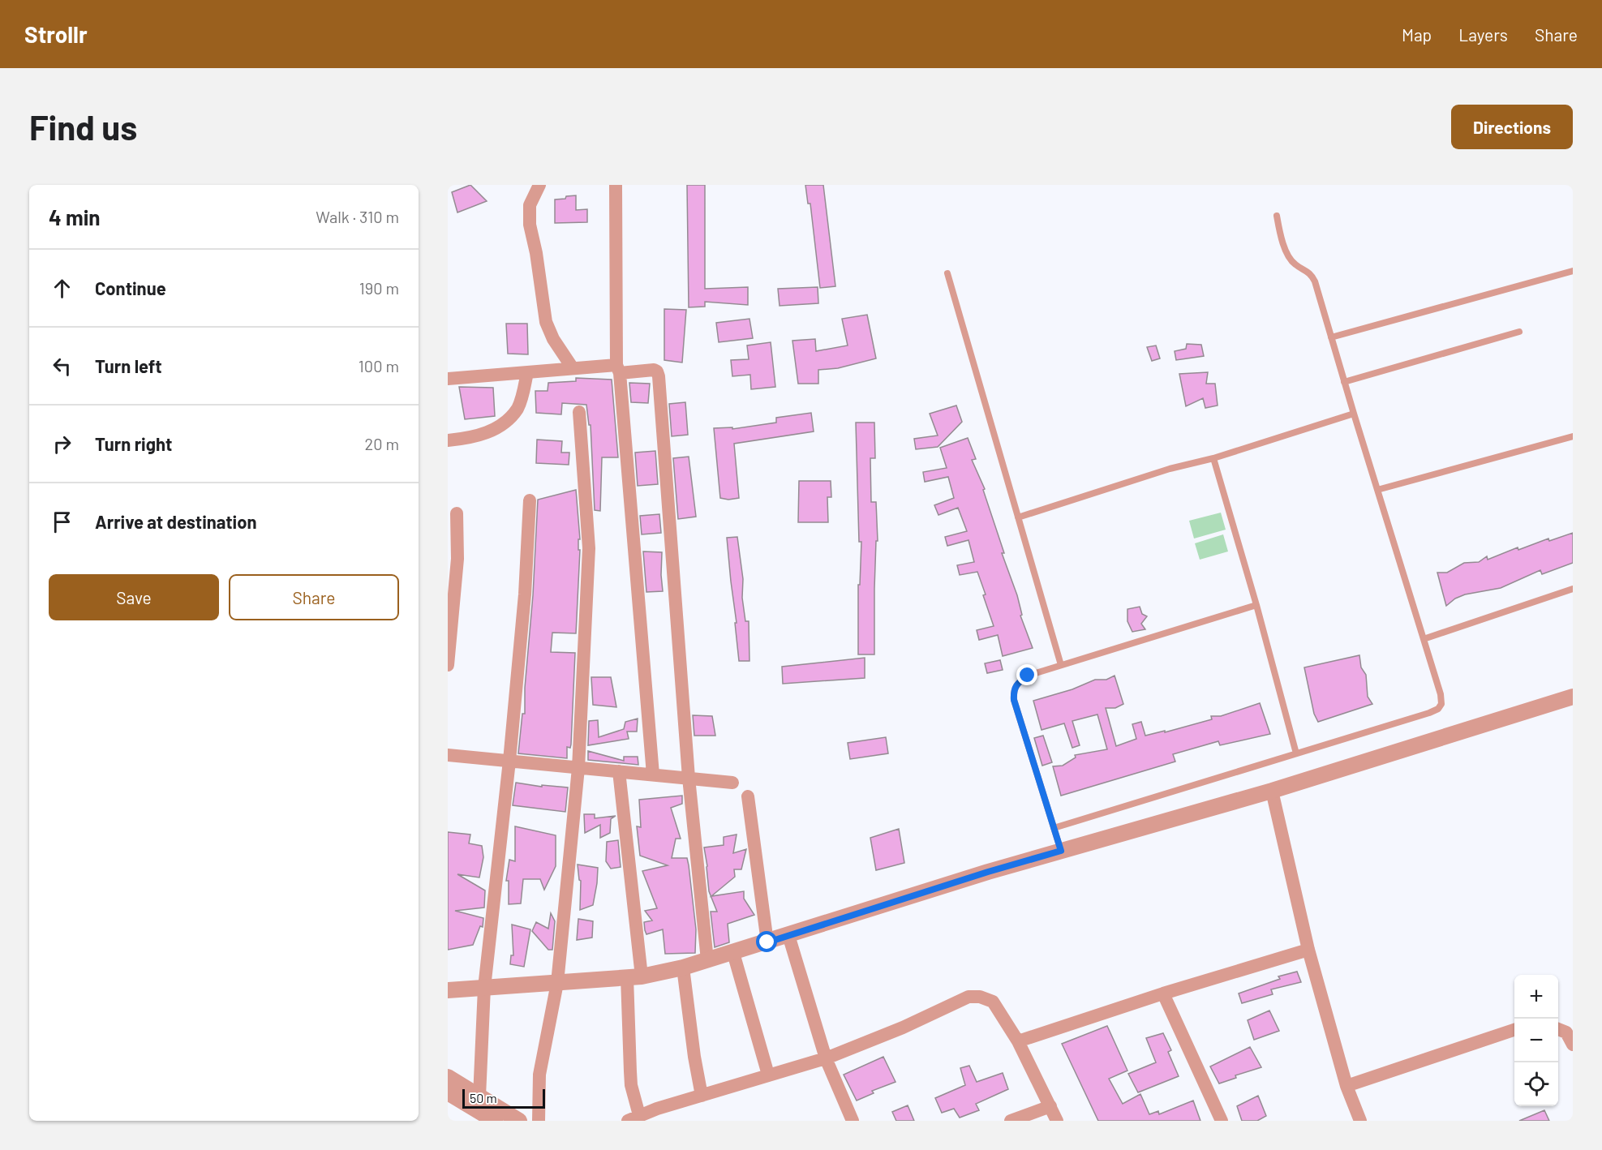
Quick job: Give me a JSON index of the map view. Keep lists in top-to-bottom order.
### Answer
{
  "scale_bar": "50 m",
  "page": {
    "header": "Strollr",
    "nav": ["Map", "Layers", "Share"],
    "buttons": [
      "Directions",
      ["Save", "Share"]
    ],
    "title": "Find us",
    "heading": ["4 min", "Walk · 310 m"],
    "list": [
      ["Continue", "190 m"],
      ["Turn left", "100 m"],
      ["Turn right", "20 m"],
      "Arrive at destination"
    ],
    "map_buttons": ["+", "−"],
    "scale": "50 m"
  }
}
